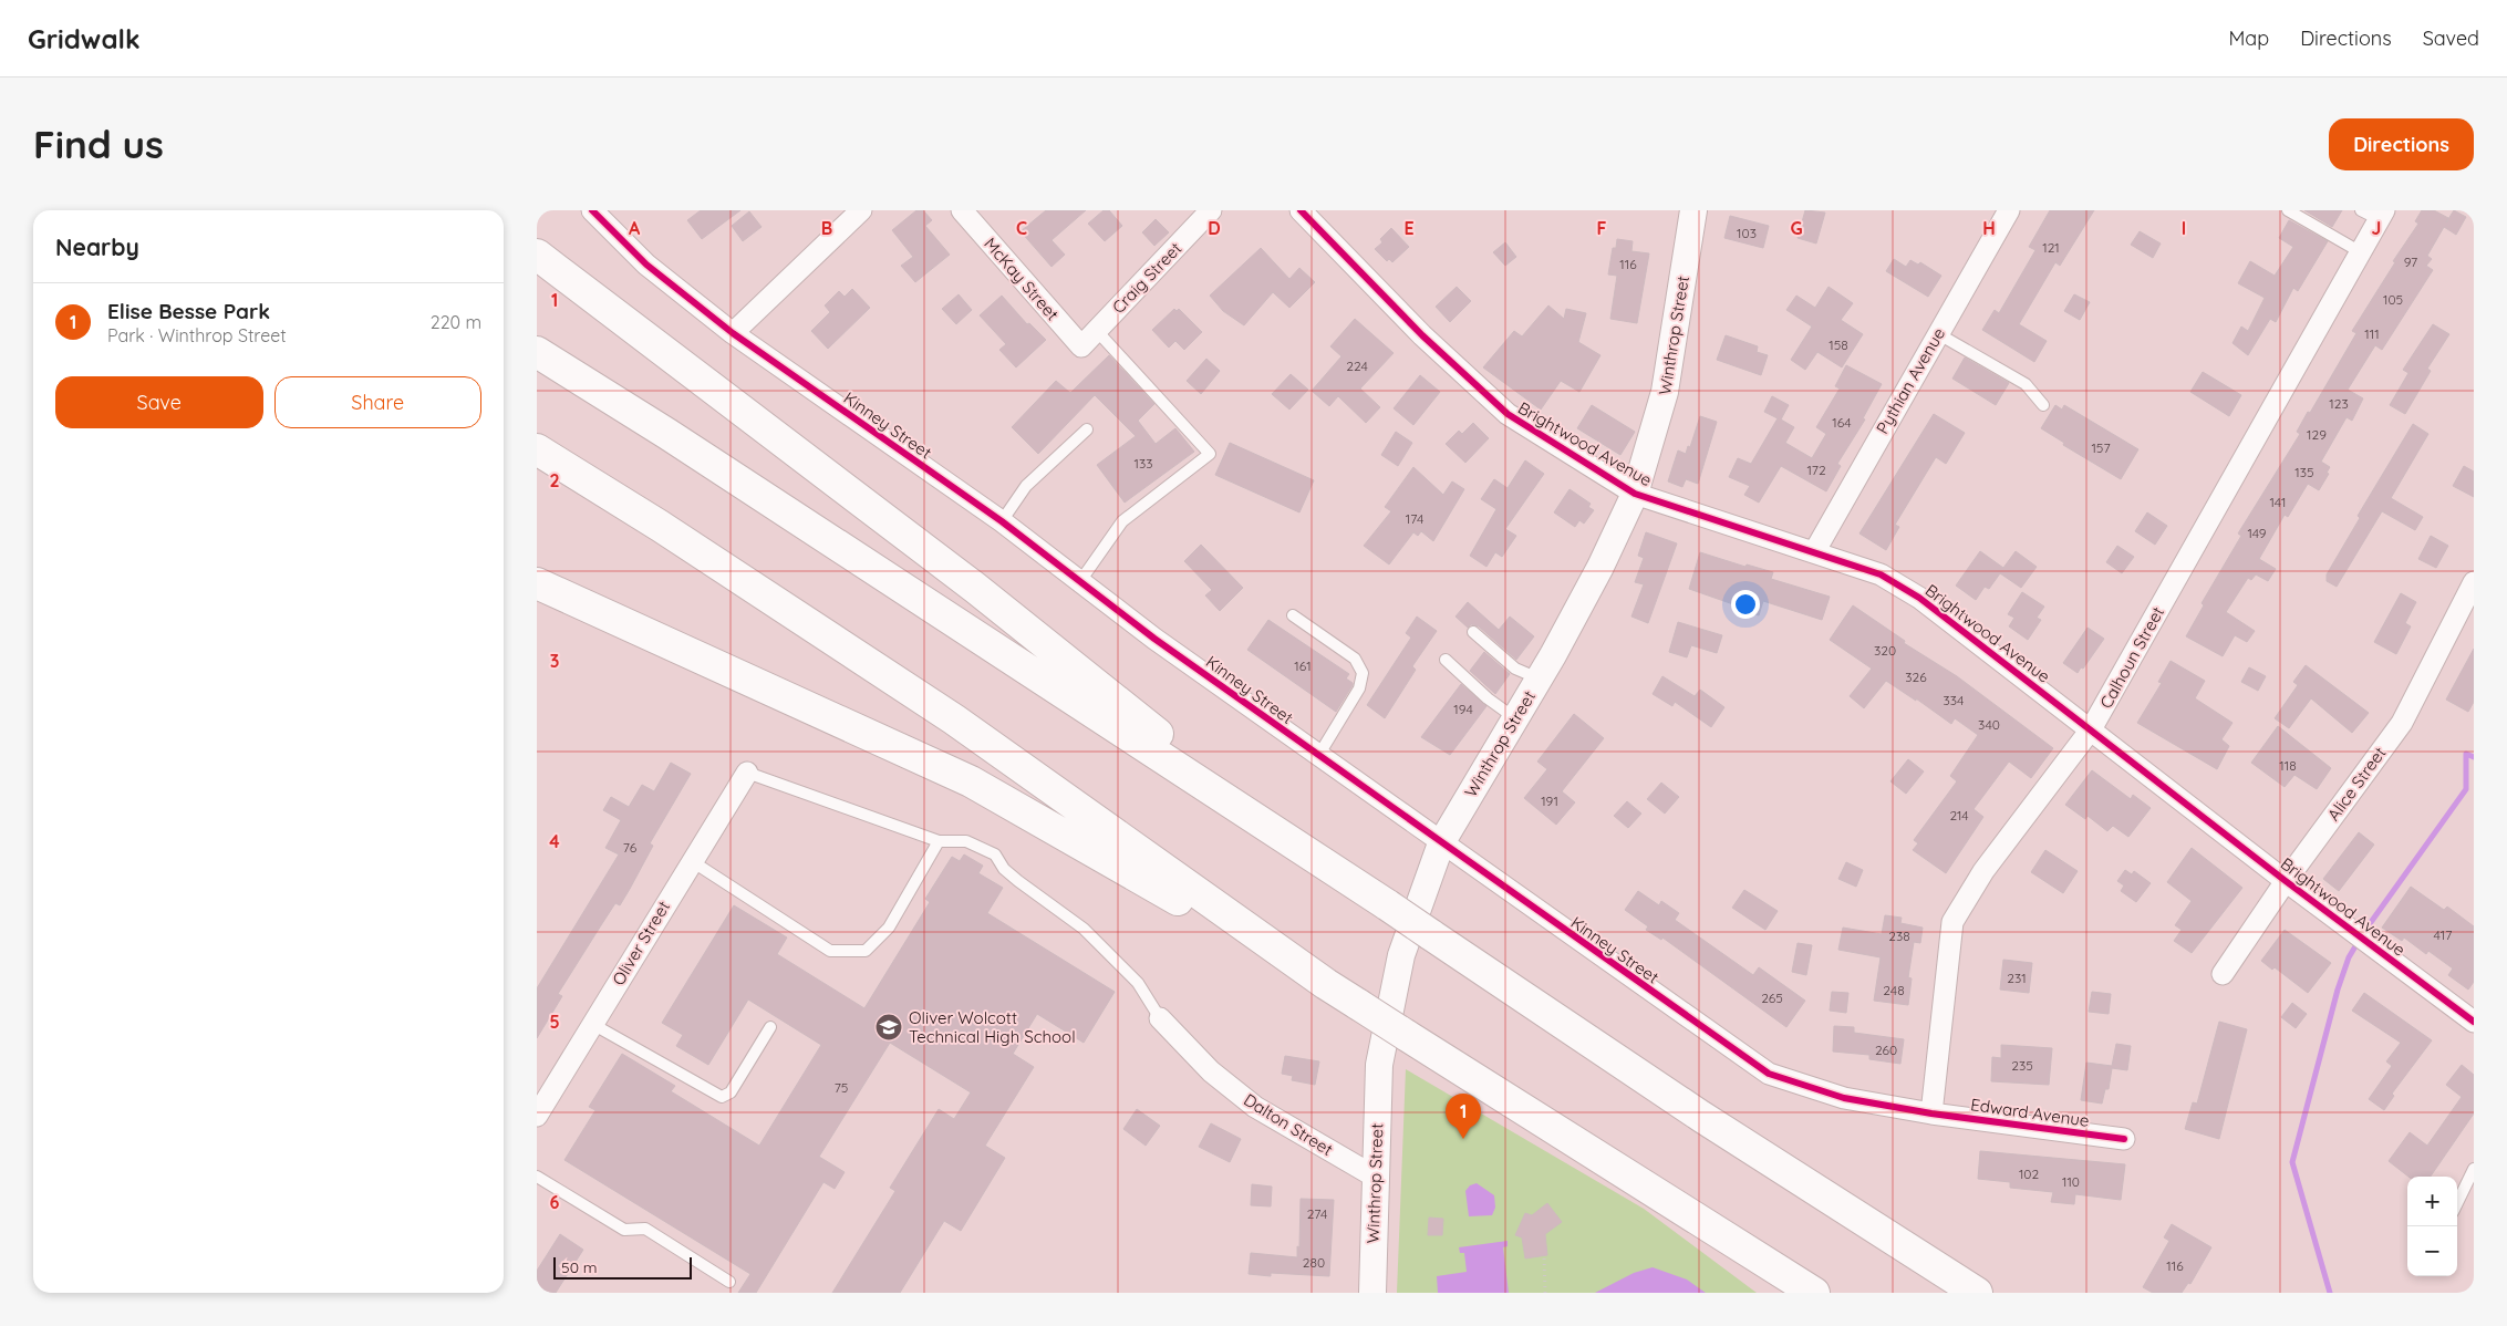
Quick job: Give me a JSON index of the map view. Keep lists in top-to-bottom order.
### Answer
{
  "streets": {
    "street": [
      "Craig Street",
      "McKay Street",
      "Winthrop Street",
      "Pythian Avenue",
      "Kinney Street",
      "Brightwood Avenue",
      "Calhoun Street",
      "Alice Street",
      "Oliver Street",
      "Edward Avenue",
      "Dalton Street"
    ]
  },
  "crossings": [
    ["Craig Street", "McKay Street"],
    ["Winthrop Street", "Kinney Street"],
    ["Winthrop Street", "Brightwood Avenue"],
    ["Winthrop Street", "Dalton Street"],
    ["Pythian Avenue", "Brightwood Avenue"],
    ["Kinney Street", "Calhoun Street"],
    ["Kinney Street", "Edward Avenue"],
    ["Brightwood Avenue", "Calhoun Street"],
    ["Brightwood Avenue", "Alice Street"],
    ["Calhoun Street", "Edward Avenue"]
  ],
  "places": {
    "school or university": ["Oliver Wolcott Technical High School"]
  },
  "house_numbers": [
    "103",
    "121",
    "97",
    "116",
    "105",
    "111",
    "158",
    "224",
    "123",
    "164",
    "129",
    "157",
    "133",
    "172",
    "135",
    "141",
    "174",
    "149",
    "320",
    "161",
    "326",
    "334",
    "194",
    "340",
    "118",
    "191",
    "214",
    "76",
    "417",
    "238",
    "231",
    "248",
    "265",
    "260",
    "235",
    "75",
    "102",
    "110",
    "274",
    "280",
    "116"
  ],
  "scale_bar": "50 m",
  "page": {
    "header": "Gridwalk",
    "nav": ["Map", "Directions", "Saved"],
    "buttons": [
      "Directions",
      ["Save", "Share"]
    ],
    "title": "Find us",
    "heading": "Nearby",
    "list": [
      {
        "mark": "1",
        "name": "Elise Besse Park",
        "note": "Park · Winthrop Street",
        "value": "220 m"
      }
    ],
    "pins": "1",
    "map_buttons": ["+", "−"],
    "scale": "50 m"
  },
  "grid": {
    "columns": [
      "A",
      "B",
      "C",
      "D",
      "E",
      "F",
      "G",
      "H",
      "I",
      "J"
    ],
    "rows": [
      "1",
      "2",
      "3",
      "4",
      "5",
      "6"
    ]
  }
}
